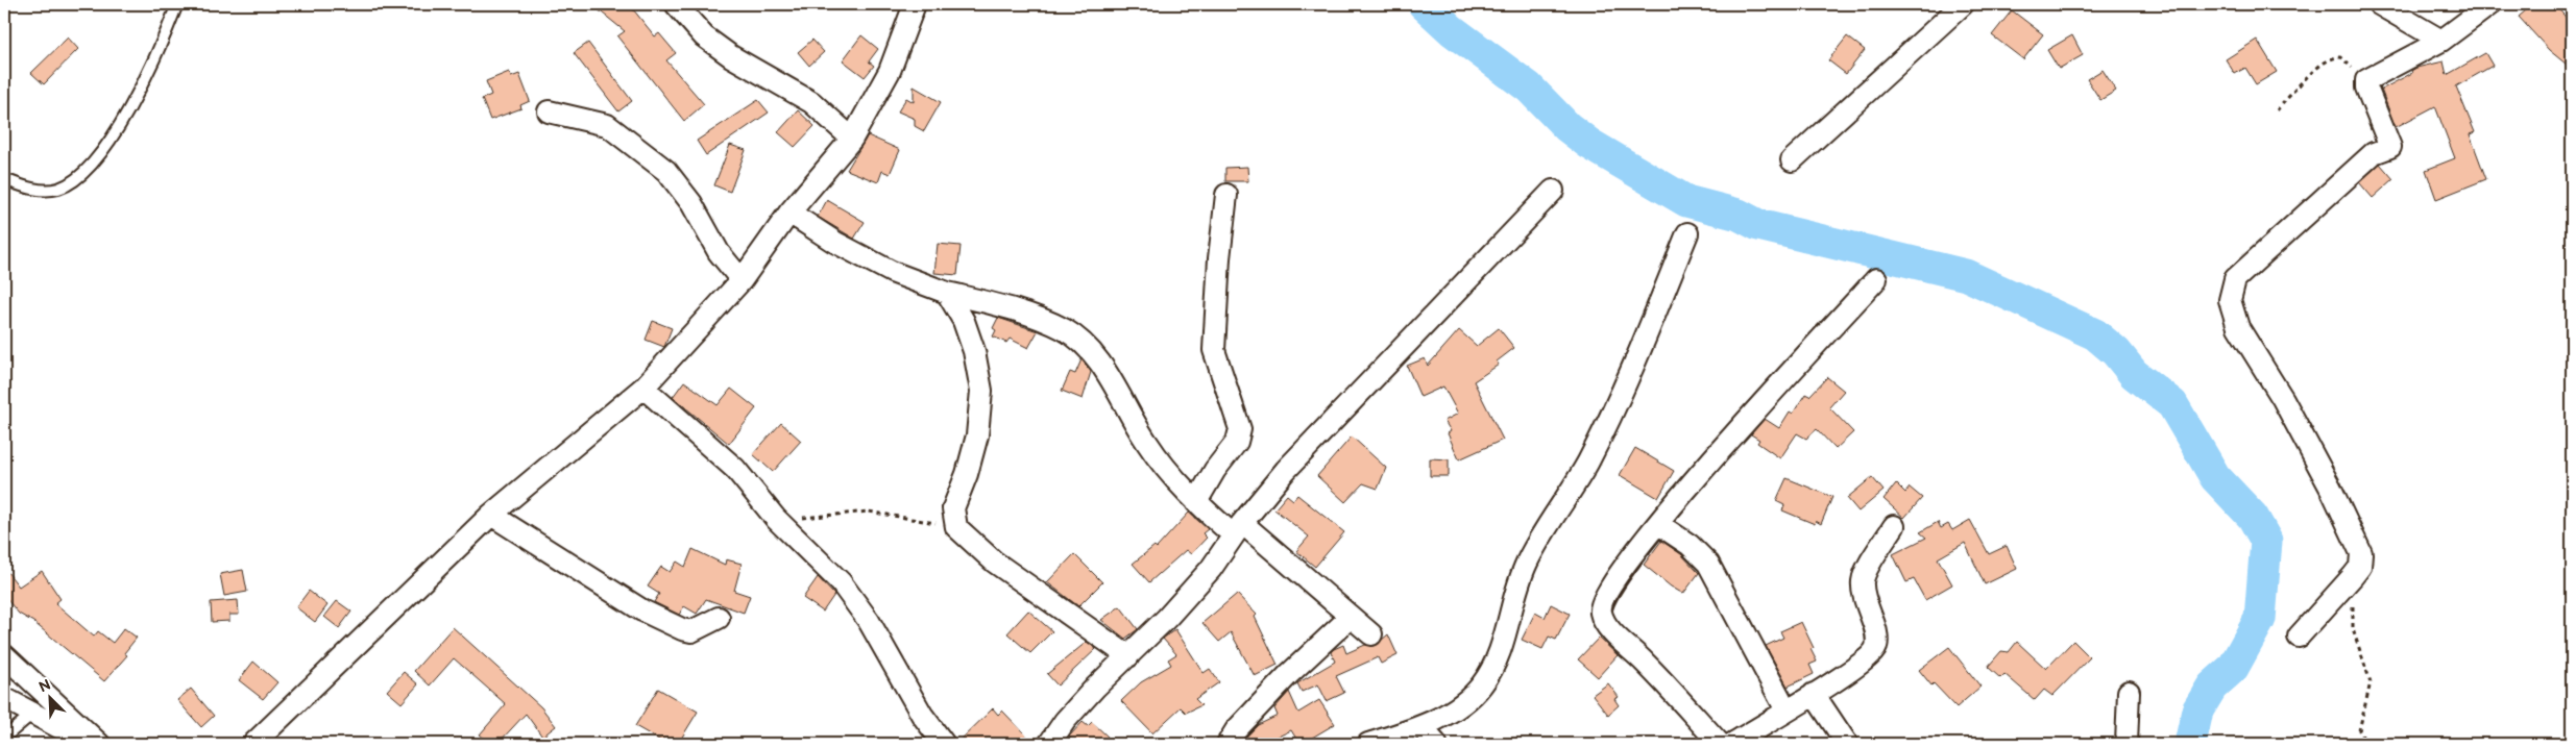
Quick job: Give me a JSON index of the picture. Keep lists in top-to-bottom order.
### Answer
{
  "north": "top left"
}
